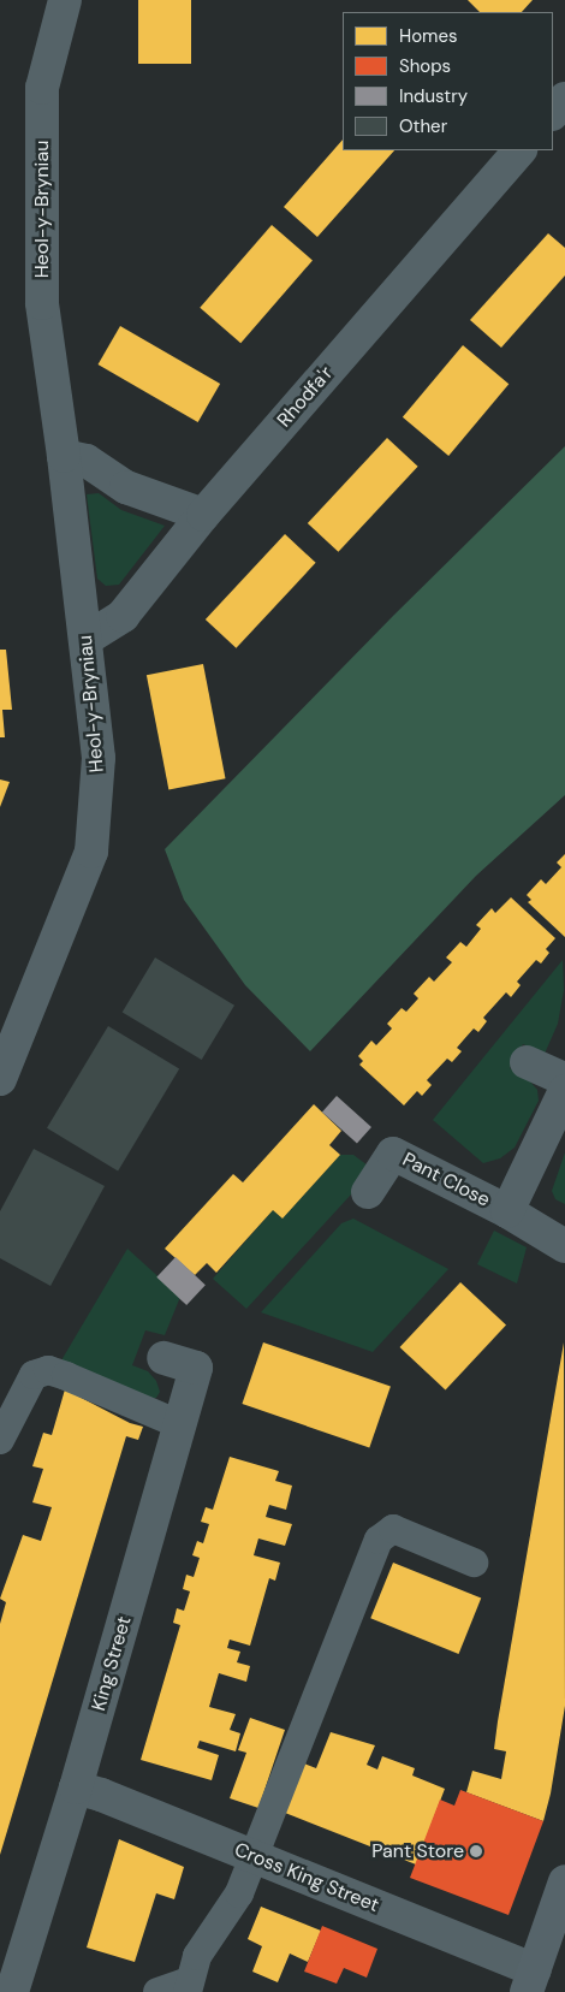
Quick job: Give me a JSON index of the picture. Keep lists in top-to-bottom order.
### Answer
{
  "streets": {
    "street": [
      "Heol-y-Bryniau",
      "Rhodfa'r",
      "Pant Close",
      "King Street",
      "Cross King Street"
    ]
  },
  "crossings": [
    ["Heol-y-Bryniau", "Rhodfa'r"],
    ["King Street", "Cross King Street"]
  ],
  "places": ["Pant Store"],
  "legend": [
    "Homes",
    "Shops",
    "Industry",
    "Other"
  ]
}
